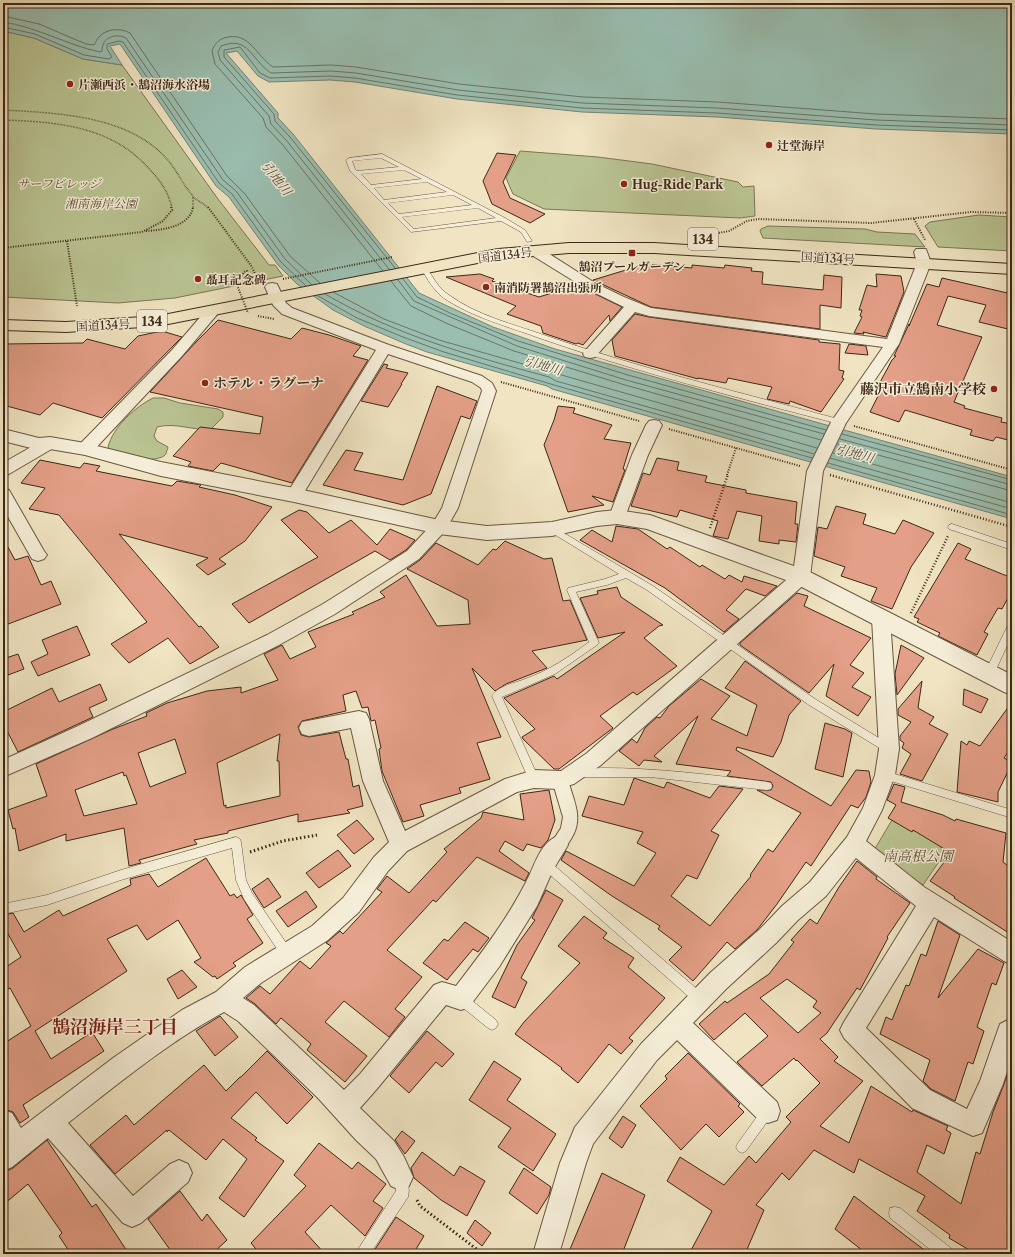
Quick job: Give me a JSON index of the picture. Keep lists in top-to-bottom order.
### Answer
{
  "streets": {
    "highway": ["134", "国道134号"]
  },
  "districts": ["鵠沼海岸三丁目"],
  "water": ["引地川"],
  "parks": ["サーフビレッジ", "湘南海岸公園", "南高根公園"],
  "places": {
    "other": [
      "片瀬西浜・鵠沼海水浴場",
      "辻堂海岸",
      "Hug-Ride Park",
      "聶耳記念碑",
      "南消防署鵠沼出張所",
      "ホテル・ラグーナ",
      "藤沢市立鵠南小学校"
    ],
    "transit": ["鵠沼プールガーデン"]
  }
}
